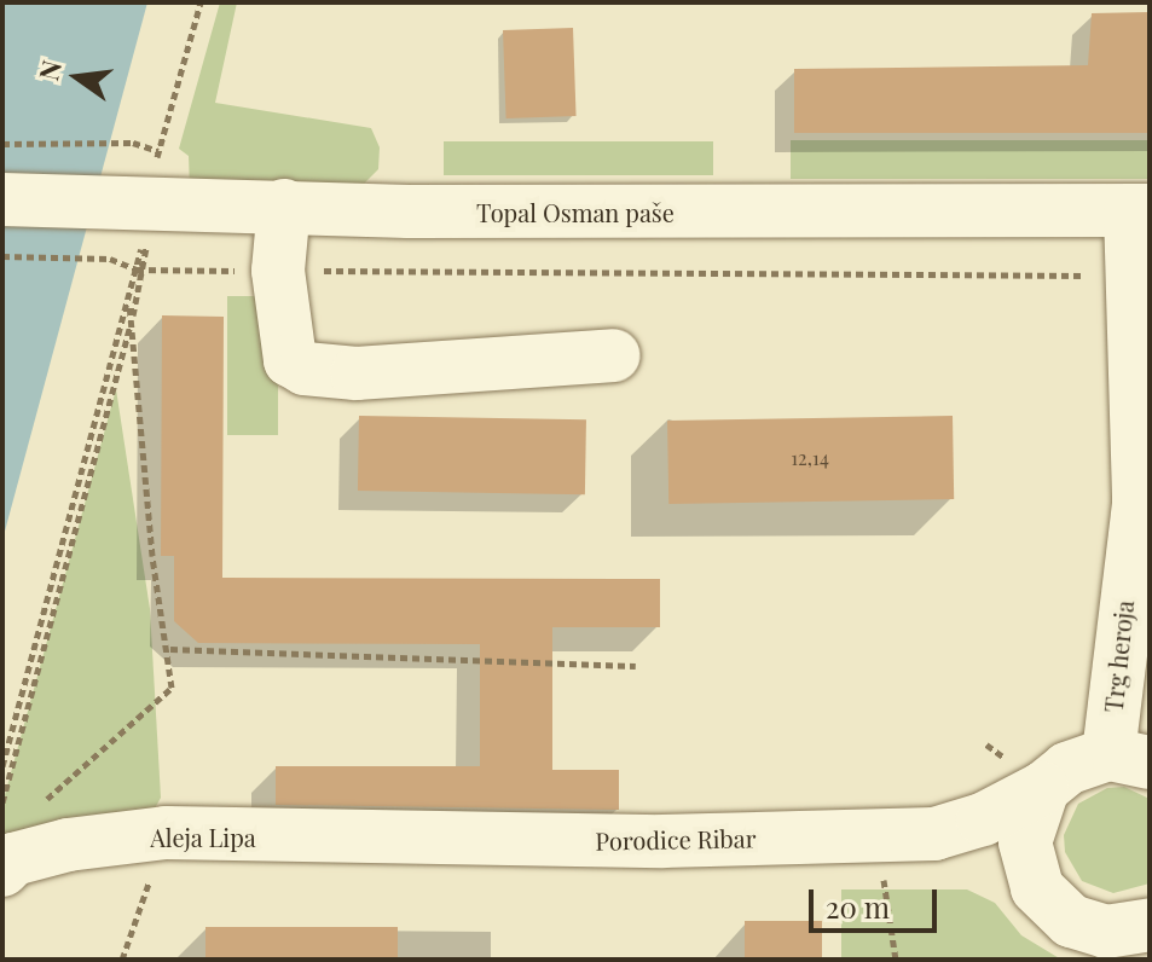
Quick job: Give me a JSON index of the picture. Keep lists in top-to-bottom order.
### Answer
{
  "streets": {
    "street": [
      "Topal Osman paše",
      "Trg heroja",
      "Aleja Lipa",
      "Porodice Ribar"
    ]
  },
  "crossings": [
    ["Topal Osman paše", "Trg heroja"],
    ["Trg heroja", "Porodice Ribar"],
    ["Aleja Lipa", "Porodice Ribar"]
  ],
  "house_numbers": ["12,14"],
  "scale_bar": "20 m",
  "north": "left"
}
